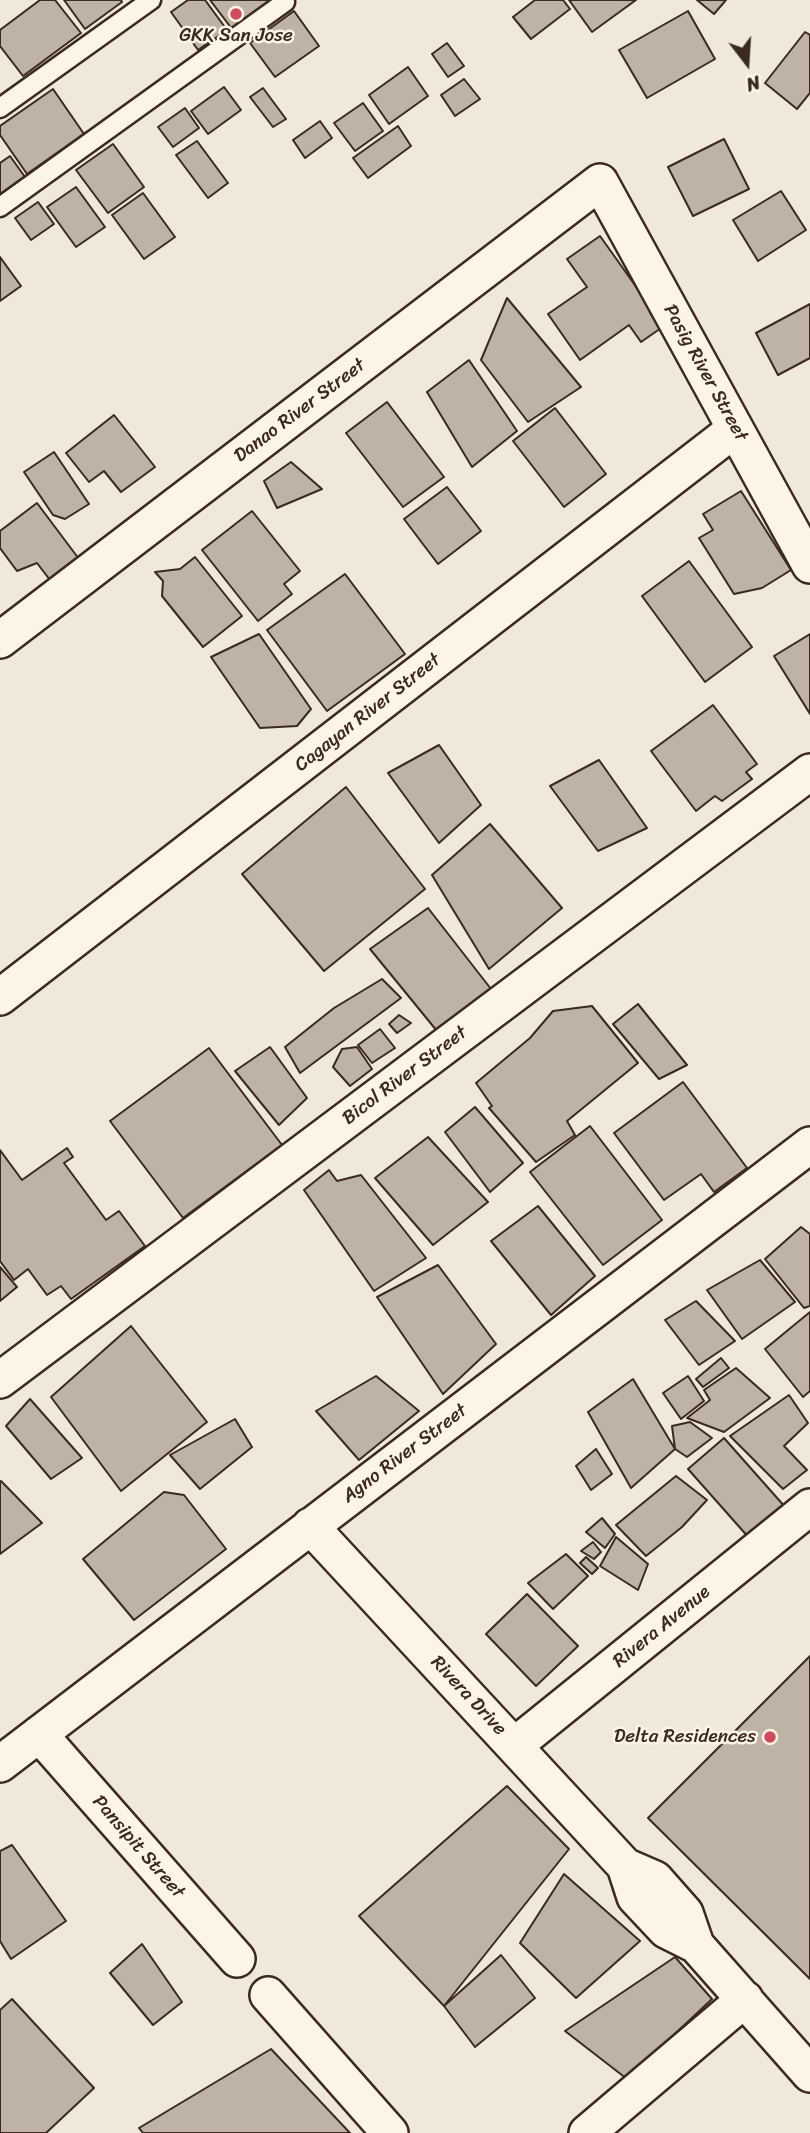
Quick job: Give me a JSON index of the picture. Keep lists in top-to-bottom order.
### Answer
{
  "streets": {
    "street": [
      "Pasig River Street",
      "Danao River Street",
      "Cagayan River Street",
      "Bicol River Street",
      "Agno River Street",
      "Rivera Avenue",
      "Rivera Drive",
      "Pansipit Street"
    ]
  },
  "crossings": [
    ["Pasig River Street", "Danao River Street"],
    ["Pasig River Street", "Cagayan River Street"],
    ["Agno River Street", "Rivera Drive"],
    ["Agno River Street", "Pansipit Street"],
    ["Rivera Avenue", "Rivera Drive"]
  ],
  "places": ["GKK San Jose", "Delta Residences"],
  "north": "bottom"
}
